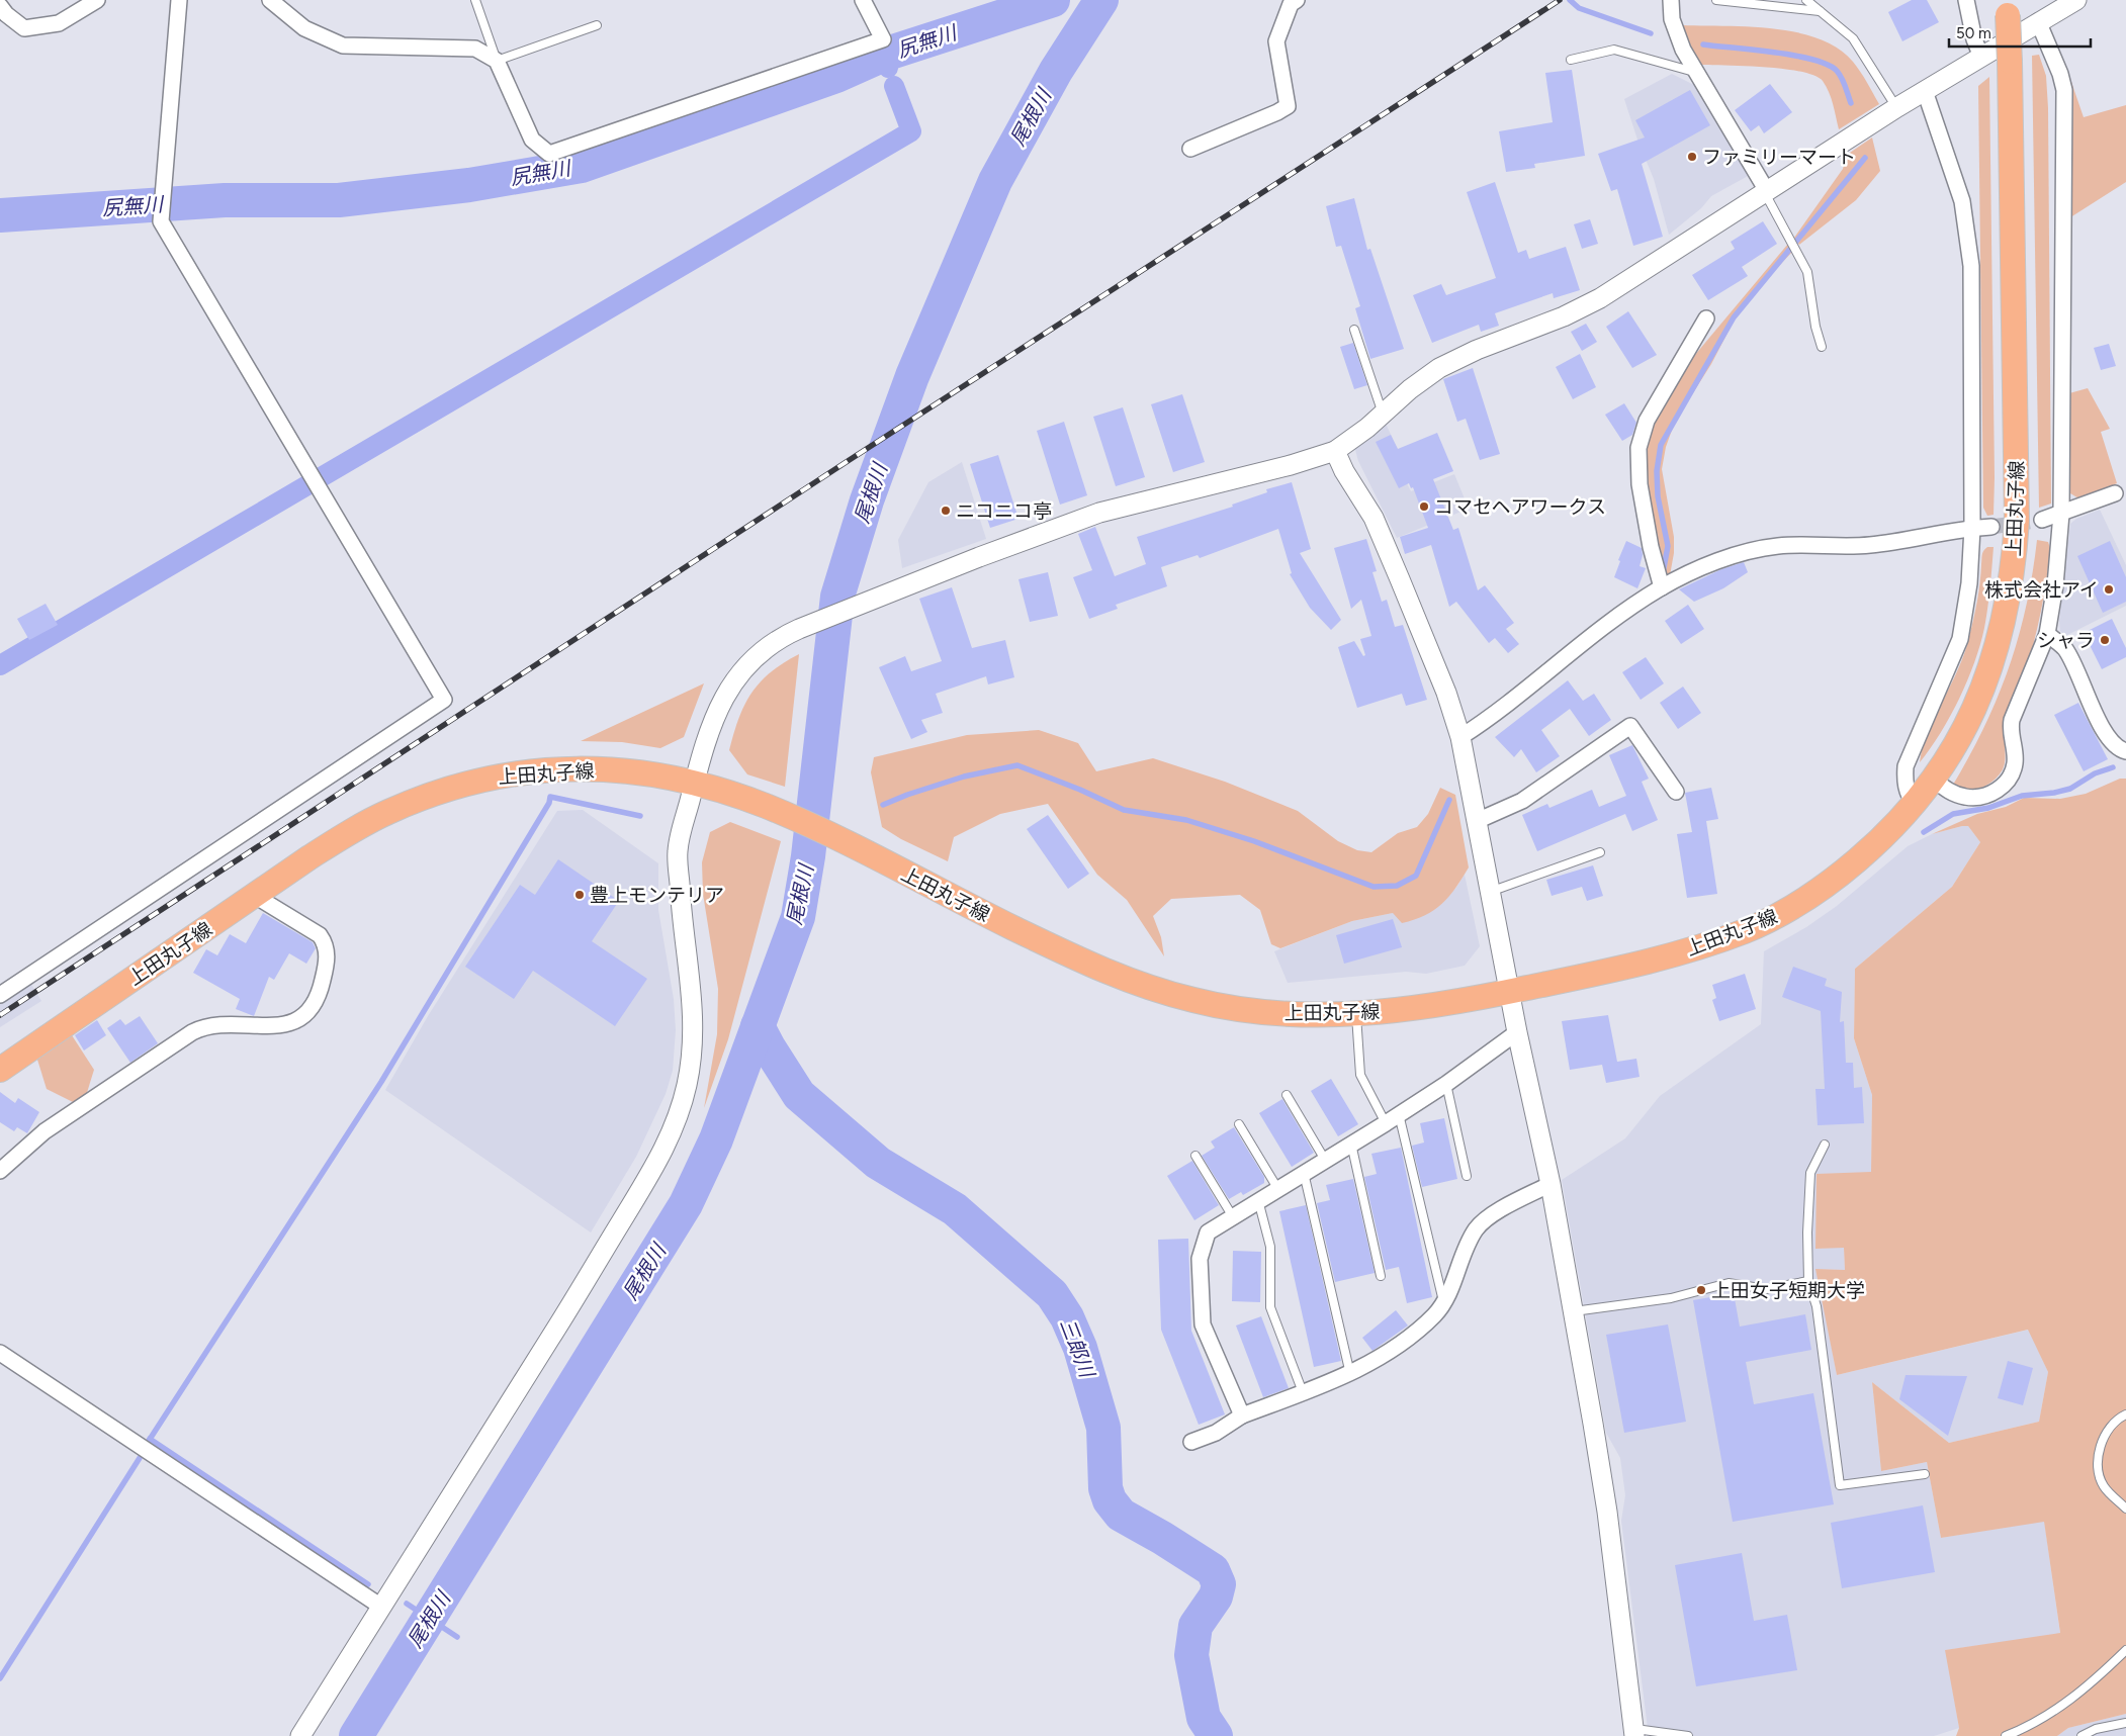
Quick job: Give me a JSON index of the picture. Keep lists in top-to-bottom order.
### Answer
{
  "streets": {
    "main road": ["上田丸子線"]
  },
  "water": ["尻無川", "尾根川", "三郎川"],
  "places": [
    "ファミリーマート",
    "コマセヘアワークス",
    "ニコニコ亭",
    "株式会社アイ",
    "シャラ",
    "豊上モンテリア",
    "上田女子短期大学"
  ],
  "scale_bar": "50 m"
}
